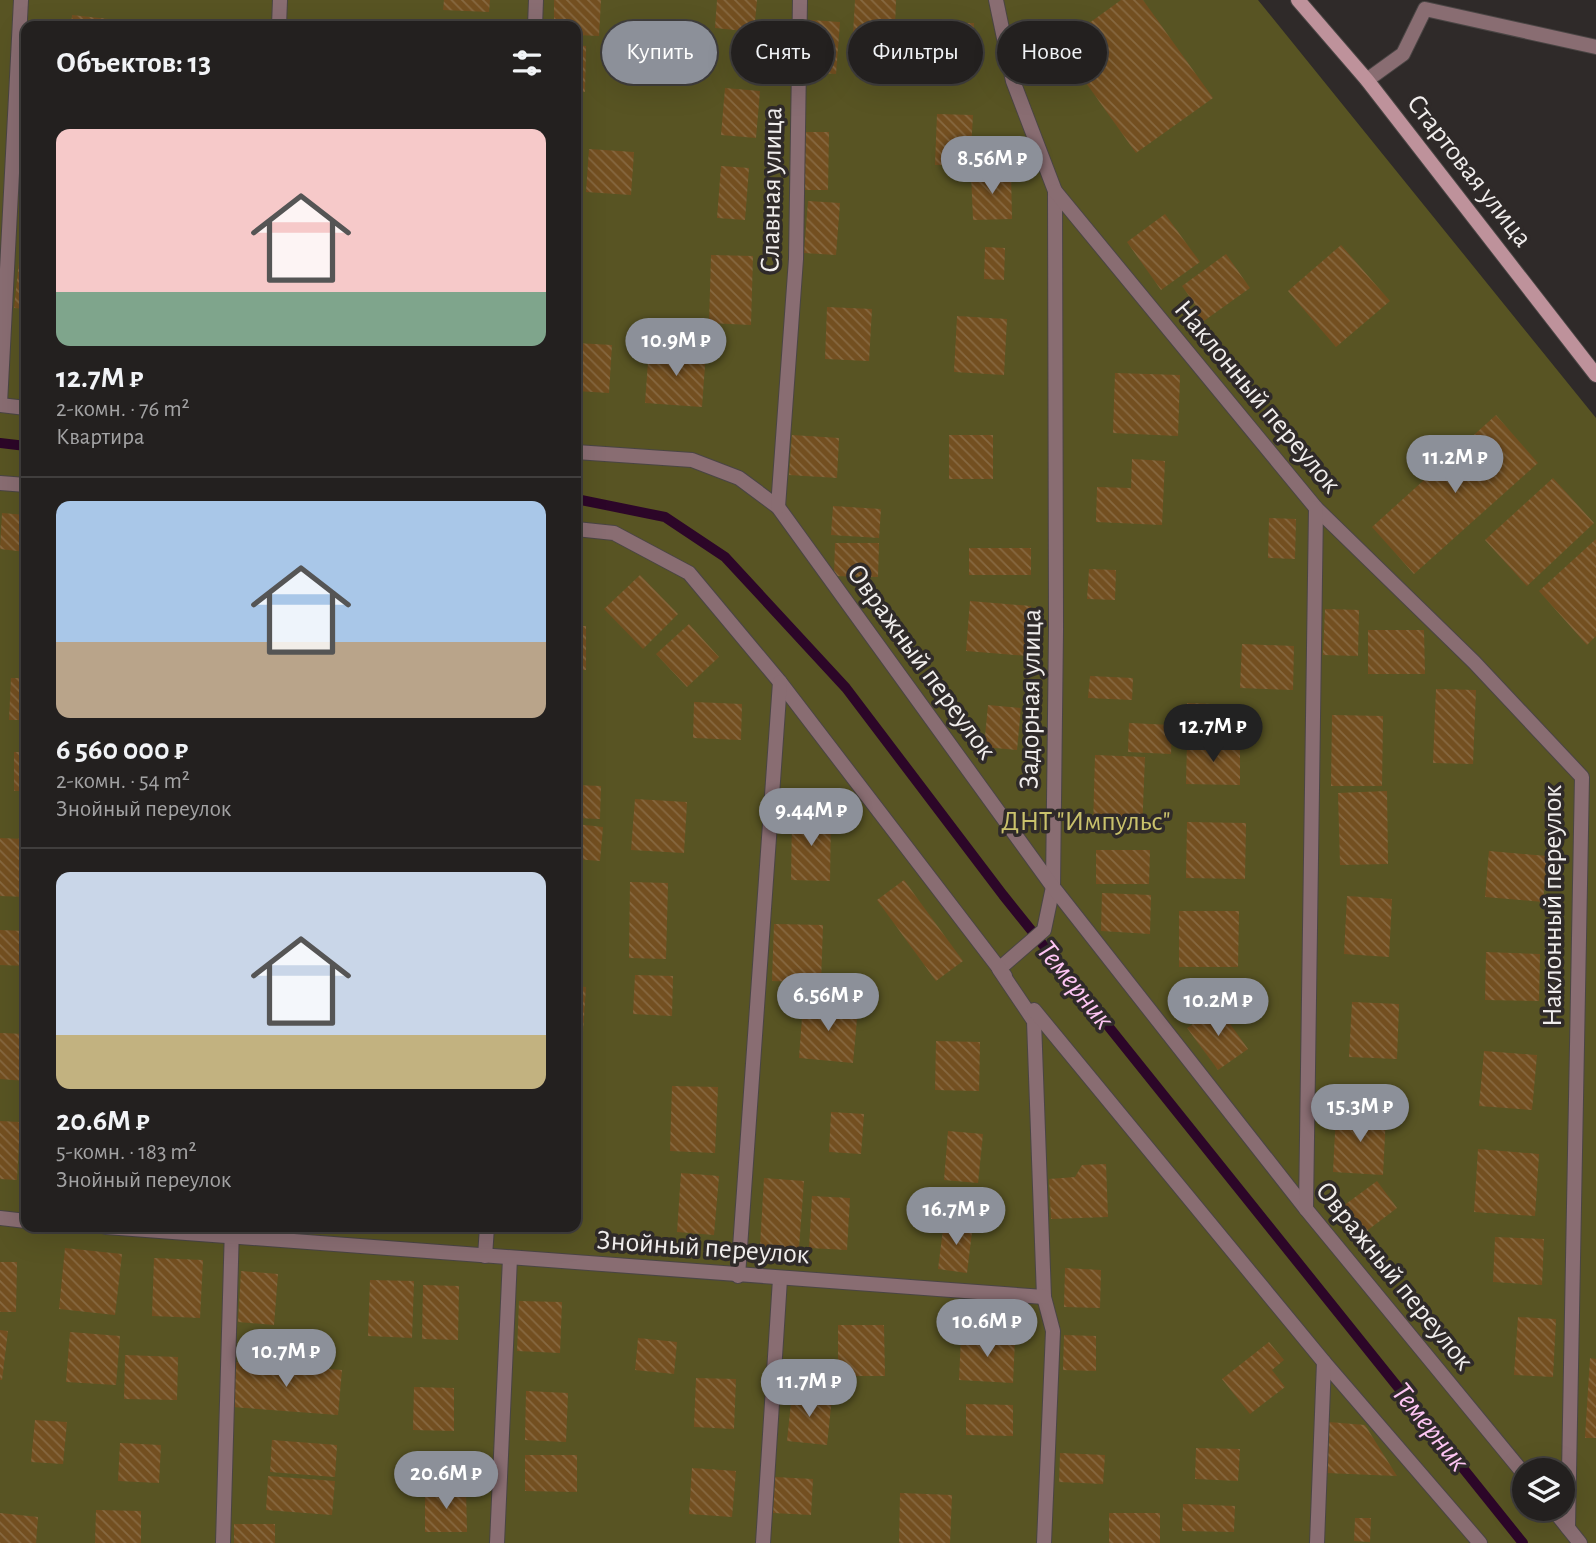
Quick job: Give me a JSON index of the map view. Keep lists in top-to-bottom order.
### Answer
{
  "streets": {
    "street": [
      "Стартовая улица",
      "Славная улица",
      "Наклонный переулок",
      "Овражный переулок",
      "Задорная улица",
      "Знойный переулок"
    ]
  },
  "crossings": [
    ["Славная улица", "Овражный переулок"],
    ["Наклонный переулок", "Задорная улица"],
    ["Овражный переулок", "Задорная улица"]
  ],
  "water": ["Темерник"],
  "parks": ["ДНТ \"Импульс\""],
  "page": {
    "chip": [
      "Купить",
      "Снять",
      "Фильтры",
      "Новое"
    ],
    "heading": "Объектов: 13",
    "list": [
      {
        "name": "12.7M ₽",
        "note": "2-комн. · 76 m² · Квартира"
      },
      {
        "name": "6 560 000 ₽",
        "note": "2-комн. · 54 m² · Знойный переулок"
      },
      {
        "name": "20.6M ₽",
        "note": "5-комн. · 183 m² · Знойный переулок"
      }
    ],
    "price": [
      "8.56M ₽",
      "10.9M ₽",
      "11.2M ₽",
      "12.7M ₽",
      "9.44M ₽",
      "6.56M ₽",
      "10.2M ₽",
      "15.3M ₽",
      "16.7M ₽",
      "10.6M ₽",
      "10.7M ₽",
      "11.7M ₽",
      "20.6M ₽"
    ]
  }
}
